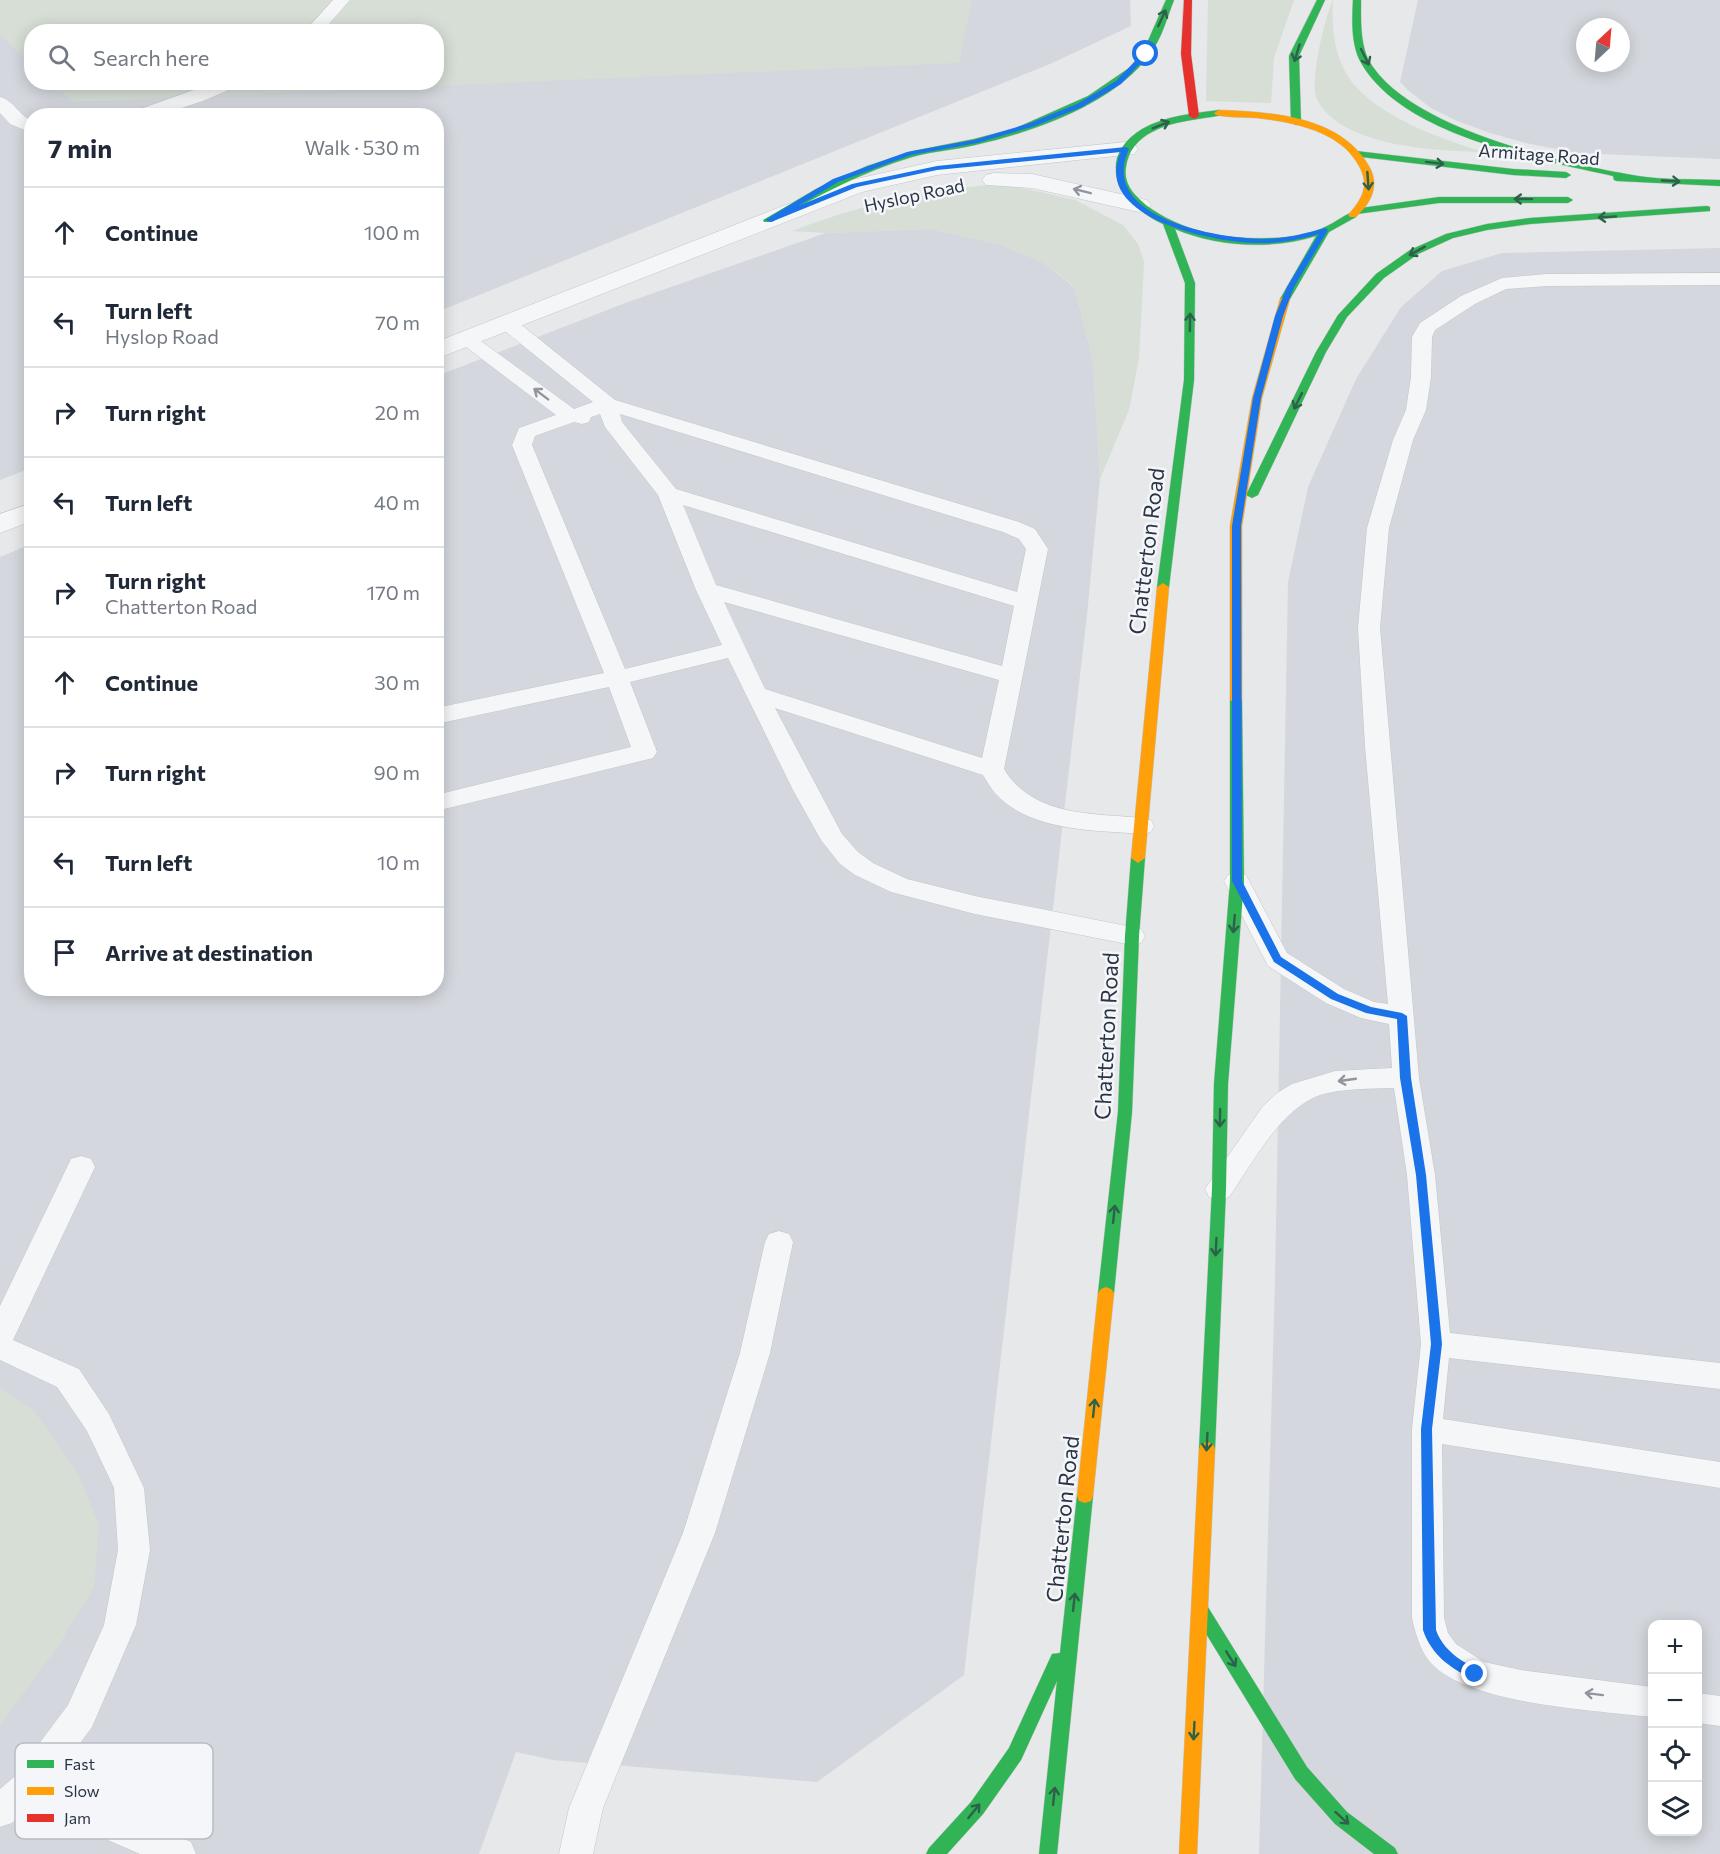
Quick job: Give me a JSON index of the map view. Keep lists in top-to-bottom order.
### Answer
{
  "streets": {
    "street": ["Armitage Road", "Hyslop Road", "Chatterton Road"]
  },
  "legend": ["Fast", "Slow", "Jam"],
  "north": "top right",
  "page": {
    "search": "Search here",
    "heading": ["7 min", "Walk · 530 m"],
    "list": [
      ["Continue", "100 m"],
      ["Turn left", "Hyslop Road", "70 m"],
      ["Turn right", "20 m"],
      ["Turn left", "40 m"],
      ["Turn right", "Chatterton Road", "170 m"],
      ["Continue", "30 m"],
      ["Turn right", "90 m"],
      ["Turn left", "10 m"],
      "Arrive at destination"
    ],
    "map_buttons": ["+", "−"]
  }
}
